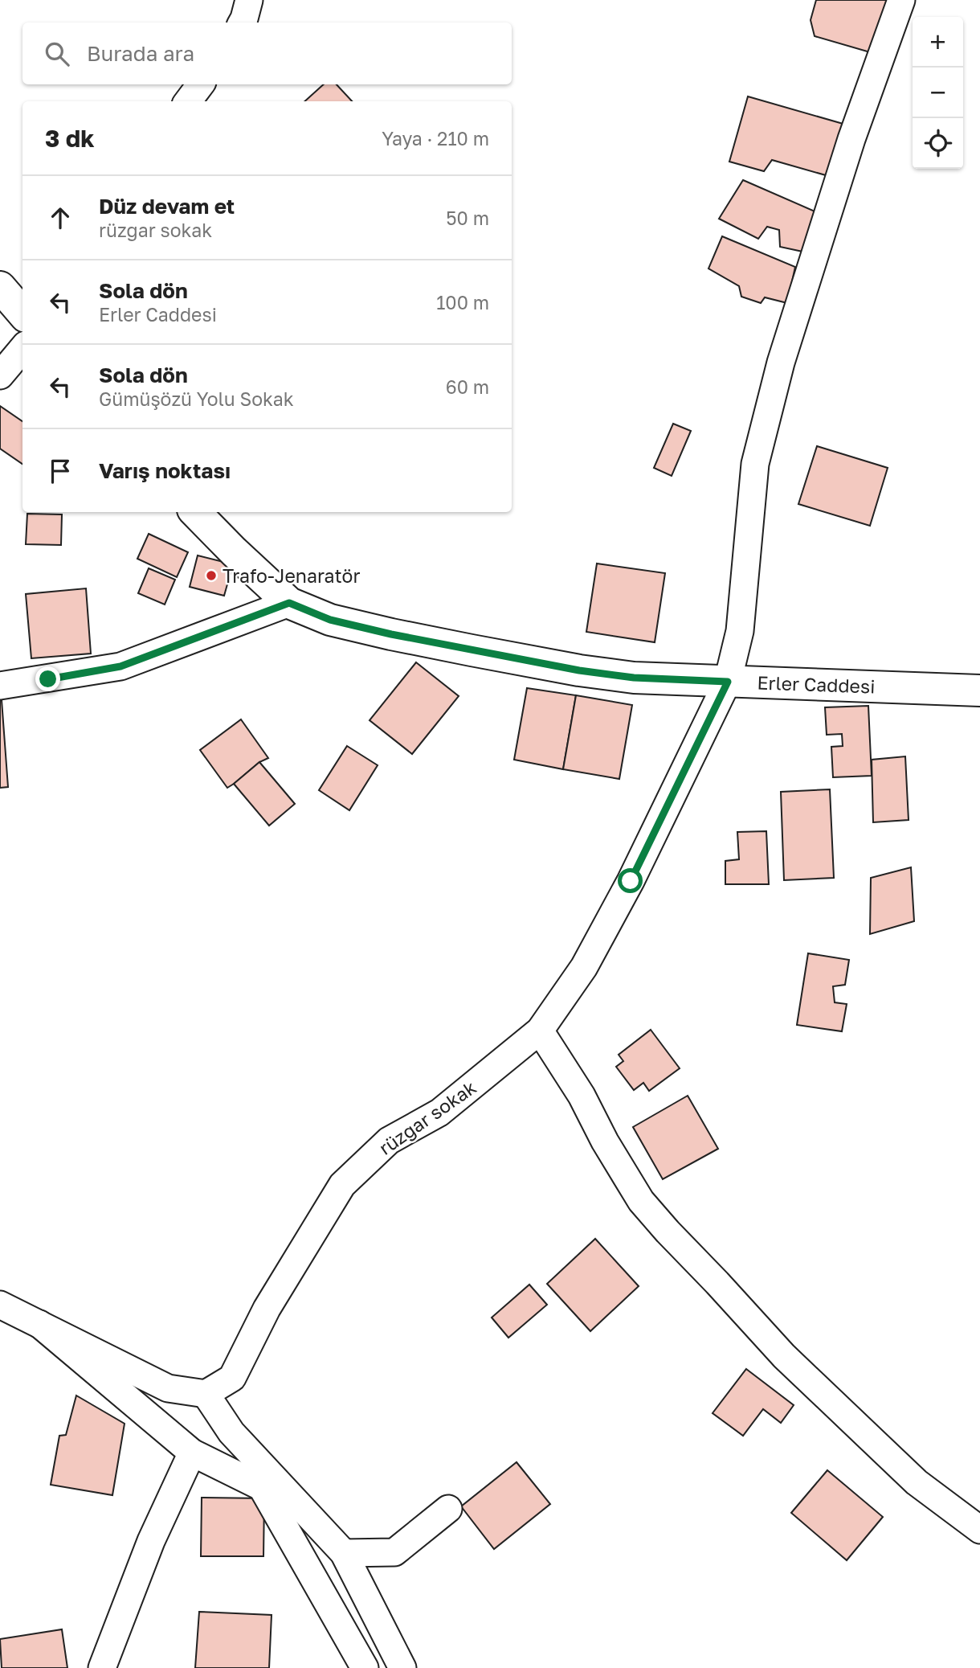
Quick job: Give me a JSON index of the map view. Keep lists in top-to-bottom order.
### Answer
{
  "streets": {
    "street": ["Erler Caddesi", "rüzğar sokak"]
  },
  "crossings": [
    ["Erler Caddesi", "rüzğar sokak"]
  ],
  "places": ["Trafo-Jenaratör"],
  "page": {
    "map_buttons": ["+", "−"],
    "search": "Burada ara",
    "heading": ["3 dk", "Yaya · 210 m"],
    "list": [
      ["Düz devam et", "rüzğar sokak", "50 m"],
      ["Sola dön", "Erler Caddesi", "100 m"],
      ["Sola dön", "Gümüşözü Yolu Sokak", "60 m"],
      "Varış noktası"
    ]
  }
}
